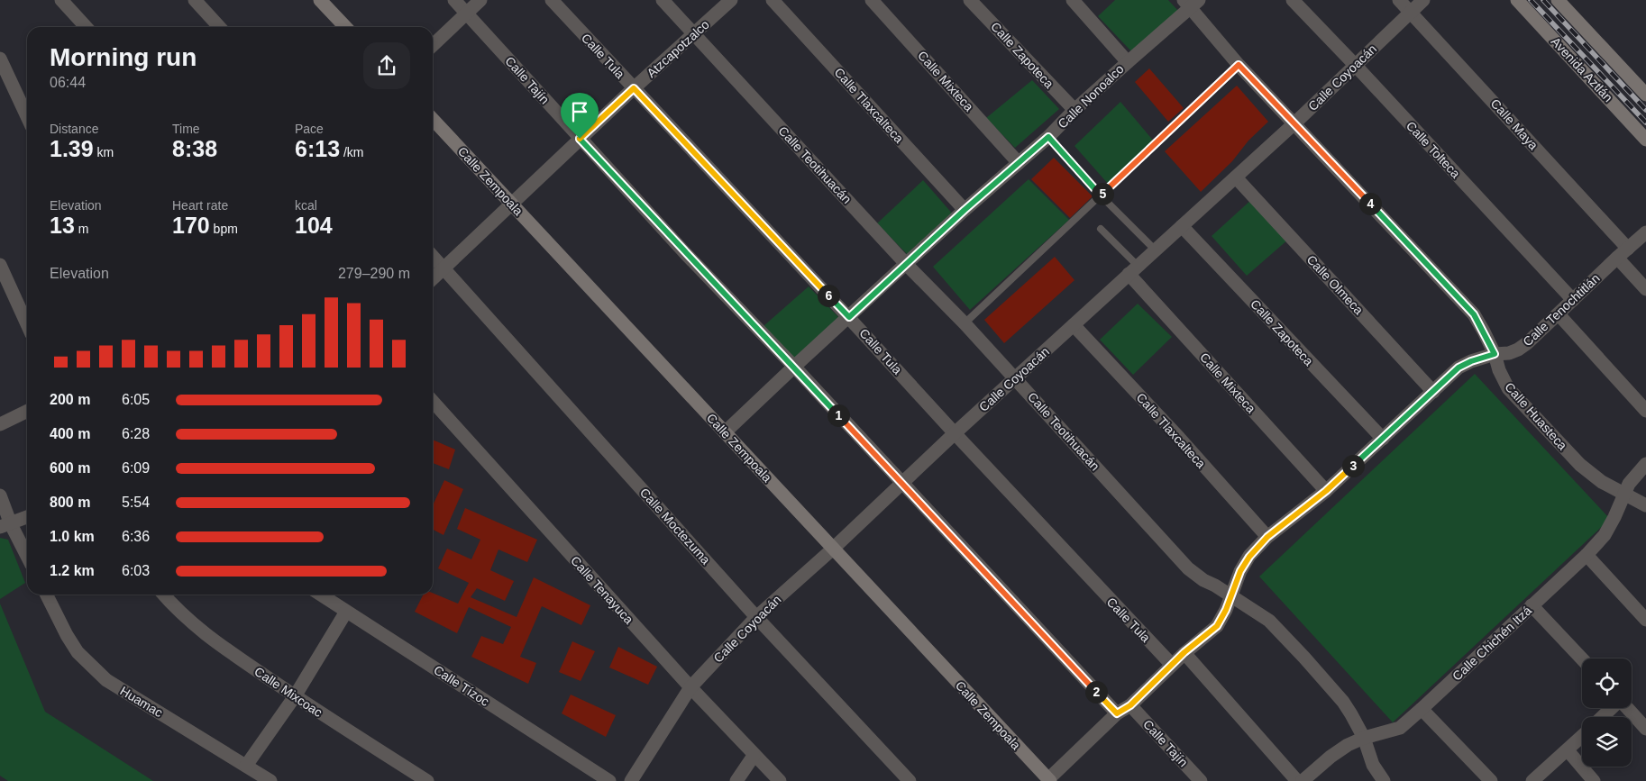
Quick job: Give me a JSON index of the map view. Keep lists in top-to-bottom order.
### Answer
{
  "streets": {
    "street": [
      "Atzcapotzalco",
      "Calle Zapoteca",
      "Calle Tula",
      "Avenida Aztlán",
      "Calle Coyoacán",
      "Calle Tajín",
      "Calle Mixteca",
      "Calle Nonoalco",
      "Calle Tlaxcalteca",
      "Calle Maya",
      "Calle Tolteca",
      "Calle Teotihuacán",
      "Calle Zempoala",
      "Calle Olmeca",
      "Calle Tenochtitlán",
      "Calle Huasteca",
      "Calle Moctezuma",
      "Calle Tenayuca",
      "Calle Chichén Itzá",
      "Calle Tízoc",
      "Calle Mixcoac",
      "Huamac"
    ]
  },
  "crossings": [
    ["Atzcapotzalco", "Calle Tula"],
    ["Atzcapotzalco", "Calle Tajín"],
    ["Atzcapotzalco", "Calle Teotihuacán"],
    ["Atzcapotzalco", "Calle Zempoala"],
    ["Atzcapotzalco", "Calle Moctezuma"],
    ["Calle Zapoteca", "Calle Coyoacán"],
    ["Calle Zapoteca", "Calle Nonoalco"],
    ["Calle Zapoteca", "Calle Tenochtitlán"],
    ["Calle Tula", "Calle Coyoacán"],
    ["Calle Tula", "Calle Nonoalco"],
    ["Calle Tula", "Calle Tenochtitlán"],
    ["Calle Coyoacán", "Calle Tajín"],
    ["Calle Coyoacán", "Calle Mixteca"],
    ["Calle Coyoacán", "Calle Tlaxcalteca"],
    ["Calle Coyoacán", "Calle Maya"],
    ["Calle Coyoacán", "Calle Tolteca"],
    ["Calle Coyoacán", "Calle Teotihuacán"],
    ["Calle Coyoacán", "Calle Zempoala"],
    ["Calle Coyoacán", "Calle Olmeca"],
    ["Calle Coyoacán", "Calle Huasteca"],
    ["Calle Coyoacán", "Calle Moctezuma"],
    ["Calle Coyoacán", "Calle Tenayuca"],
    ["Calle Tajín", "Calle Nonoalco"],
    ["Calle Tajín", "Calle Tenochtitlán"],
    ["Calle Mixteca", "Calle Nonoalco"],
    ["Calle Mixteca", "Calle Tenochtitlán"],
    ["Calle Nonoalco", "Calle Tlaxcalteca"],
    ["Calle Nonoalco", "Calle Teotihuacán"],
    ["Calle Nonoalco", "Calle Zempoala"],
    ["Calle Nonoalco", "Calle Huasteca"],
    ["Calle Tlaxcalteca", "Calle Tenochtitlán"],
    ["Calle Maya", "Calle Tenochtitlán"],
    ["Calle Tolteca", "Calle Tenochtitlán"],
    ["Calle Teotihuacán", "Calle Tenochtitlán"],
    ["Calle Teotihuacán", "Calle Chichén Itzá"],
    ["Calle Zempoala", "Calle Tenochtitlán"],
    ["Calle Olmeca", "Calle Tenochtitlán"],
    ["Calle Tenochtitlán", "Calle Huasteca"],
    ["Calle Huasteca", "Calle Chichén Itzá"]
  ],
  "page": {
    "heading": ["Morning run", "06:44"],
    "stats": [
      ["Distance", "1.39 km"],
      ["Time", "8:38"],
      ["Pace", "6:13 /km"],
      ["Elevation", "13 m"],
      ["Heart rate", "170 bpm"],
      ["kcal", "104"]
    ],
    "pins": [
      "5",
      "4",
      "6",
      "1",
      "3",
      "2"
    ],
    "chart": ["Elevation", "279–290 m"],
    "list": [
      {
        "name": "200 m",
        "note": "6:05"
      },
      {
        "name": "400 m",
        "note": "6:28"
      },
      {
        "name": "600 m",
        "note": "6:09"
      },
      {
        "name": "800 m",
        "note": "5:54"
      },
      {
        "name": "1.0 km",
        "note": "6:36"
      },
      {
        "name": "1.2 km",
        "note": "6:03"
      }
    ]
  }
}
